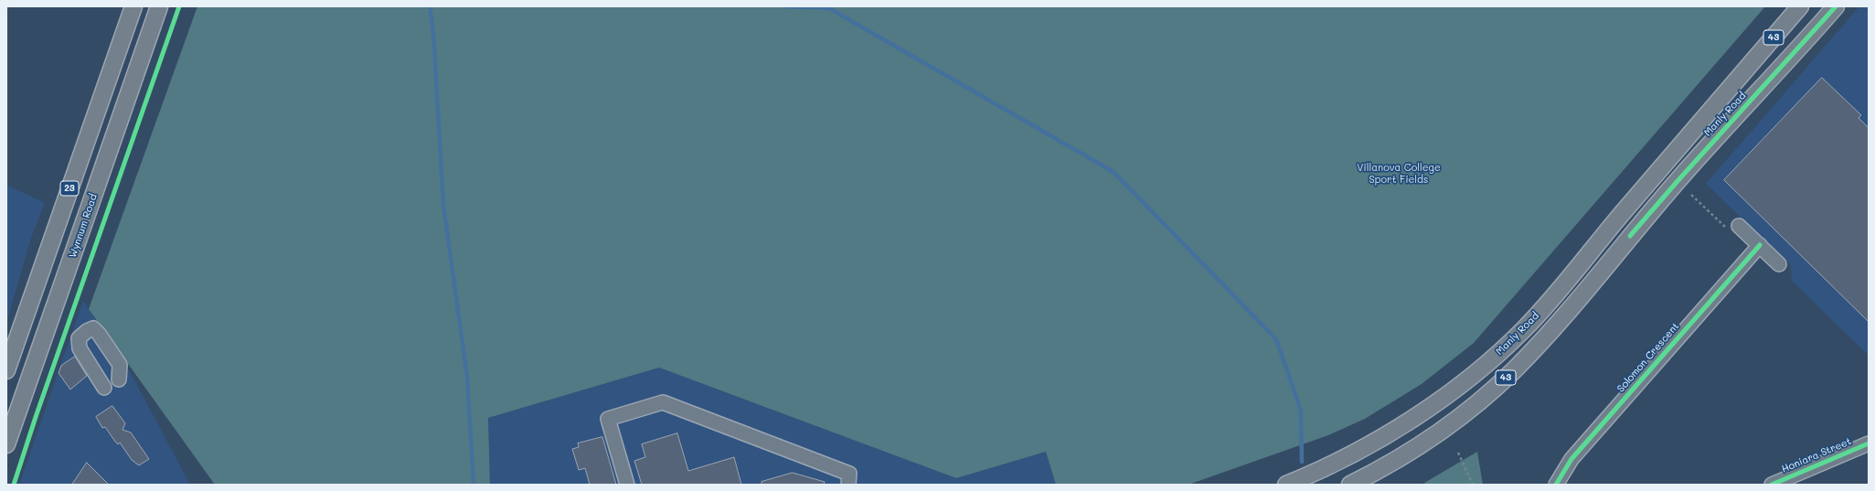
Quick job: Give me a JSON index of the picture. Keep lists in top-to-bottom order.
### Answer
{
  "streets": {
    "main road": [
      "43",
      "Manly Road",
      "23",
      "Wynnum Road"
    ],
    "street": ["Solomon Crescent", "Honiara Street"]
  },
  "parks": ["Villanova College Sport Fields"]
}
